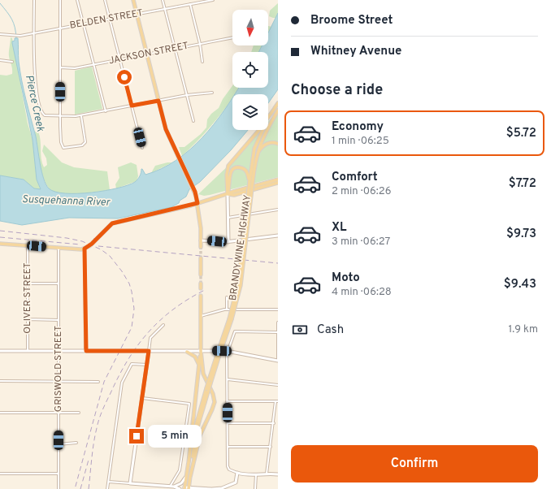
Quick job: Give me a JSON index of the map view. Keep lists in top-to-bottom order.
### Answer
{
  "streets": {
    "main road": ["BRANDYWINE HIGHWAY"],
    "street": [
      "BELDEN STREET",
      "JACKSON STREET",
      "OLIVER STREET",
      "GRISWOLD STREET"
    ]
  },
  "water": ["Pierce Creek", "Susquehanna River"],
  "north": "bottom",
  "page": {
    "banner": ["Broome Street", "Whitney Avenue"],
    "heading": "Choose a ride",
    "list": [
      {
        "name": "Economy",
        "note": "1 min · 06:25",
        "value": "$5.72"
      },
      {
        "name": "Comfort",
        "note": "2 min · 06:26",
        "value": "$7.72"
      },
      {
        "name": "XL",
        "note": "3 min · 06:27",
        "value": "$9.73"
      },
      {
        "name": "Moto",
        "note": "4 min · 06:28",
        "value": "$9.43"
      }
    ],
    "pay": ["Cash", "1.9 km"],
    "bubble": "5 min",
    "buttons": "Confirm"
  }
}
